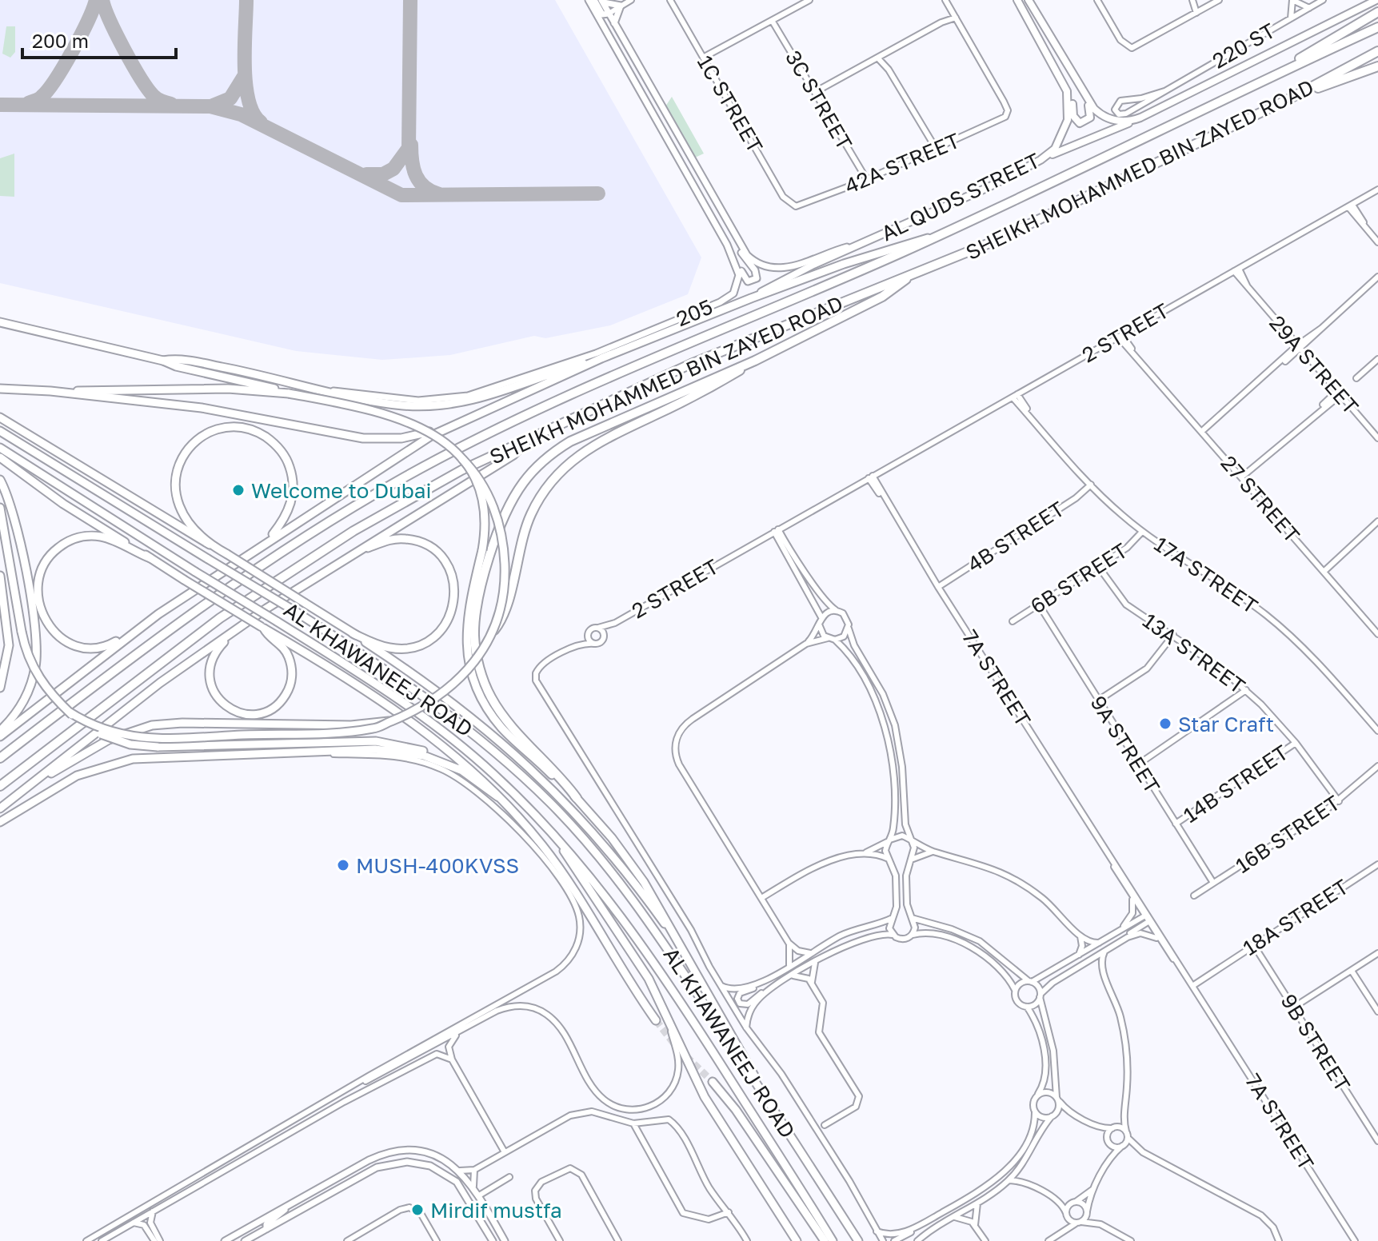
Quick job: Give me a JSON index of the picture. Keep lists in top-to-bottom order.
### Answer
{
  "streets": {
    "highway": ["SHEIKH MOHAMMED BIN ZAYED ROAD"],
    "main road": ["AL QUDS STREET", "AL KHAWANEEJ ROAD"],
    "street": [
      "220 ST",
      "3C STREET",
      "1C STREET",
      "42A STREET",
      "205",
      "2 STREET",
      "29A STREET",
      "27 STREET",
      "4B STREET",
      "17A STREET",
      "6B STREET",
      "13A STREET",
      "7A STREET",
      "9A STREET",
      "14B STREET",
      "16B STREET",
      "18A STREET",
      "9B STREET"
    ]
  },
  "crossings": [
    ["3C STREET", "42A STREET"],
    ["1C STREET", "42A STREET"],
    ["2 STREET", "29A STREET"],
    ["2 STREET", "27 STREET"],
    ["2 STREET", "17A STREET"],
    ["2 STREET", "7A STREET"],
    ["4B STREET", "17A STREET"],
    ["4B STREET", "7A STREET"],
    ["17A STREET", "6B STREET"],
    ["6B STREET", "13A STREET"],
    ["6B STREET", "9A STREET"],
    ["13A STREET", "14B STREET"],
    ["13A STREET", "16B STREET"],
    ["7A STREET", "18A STREET"],
    ["9A STREET", "14B STREET"],
    ["9A STREET", "16B STREET"],
    ["18A STREET", "9B STREET"]
  ],
  "places": [
    "Welcome to Dubai",
    "Star Craft",
    "MUSH-400KVSS",
    "Mirdif mustfa"
  ],
  "scale_bar": "200 m"
}
